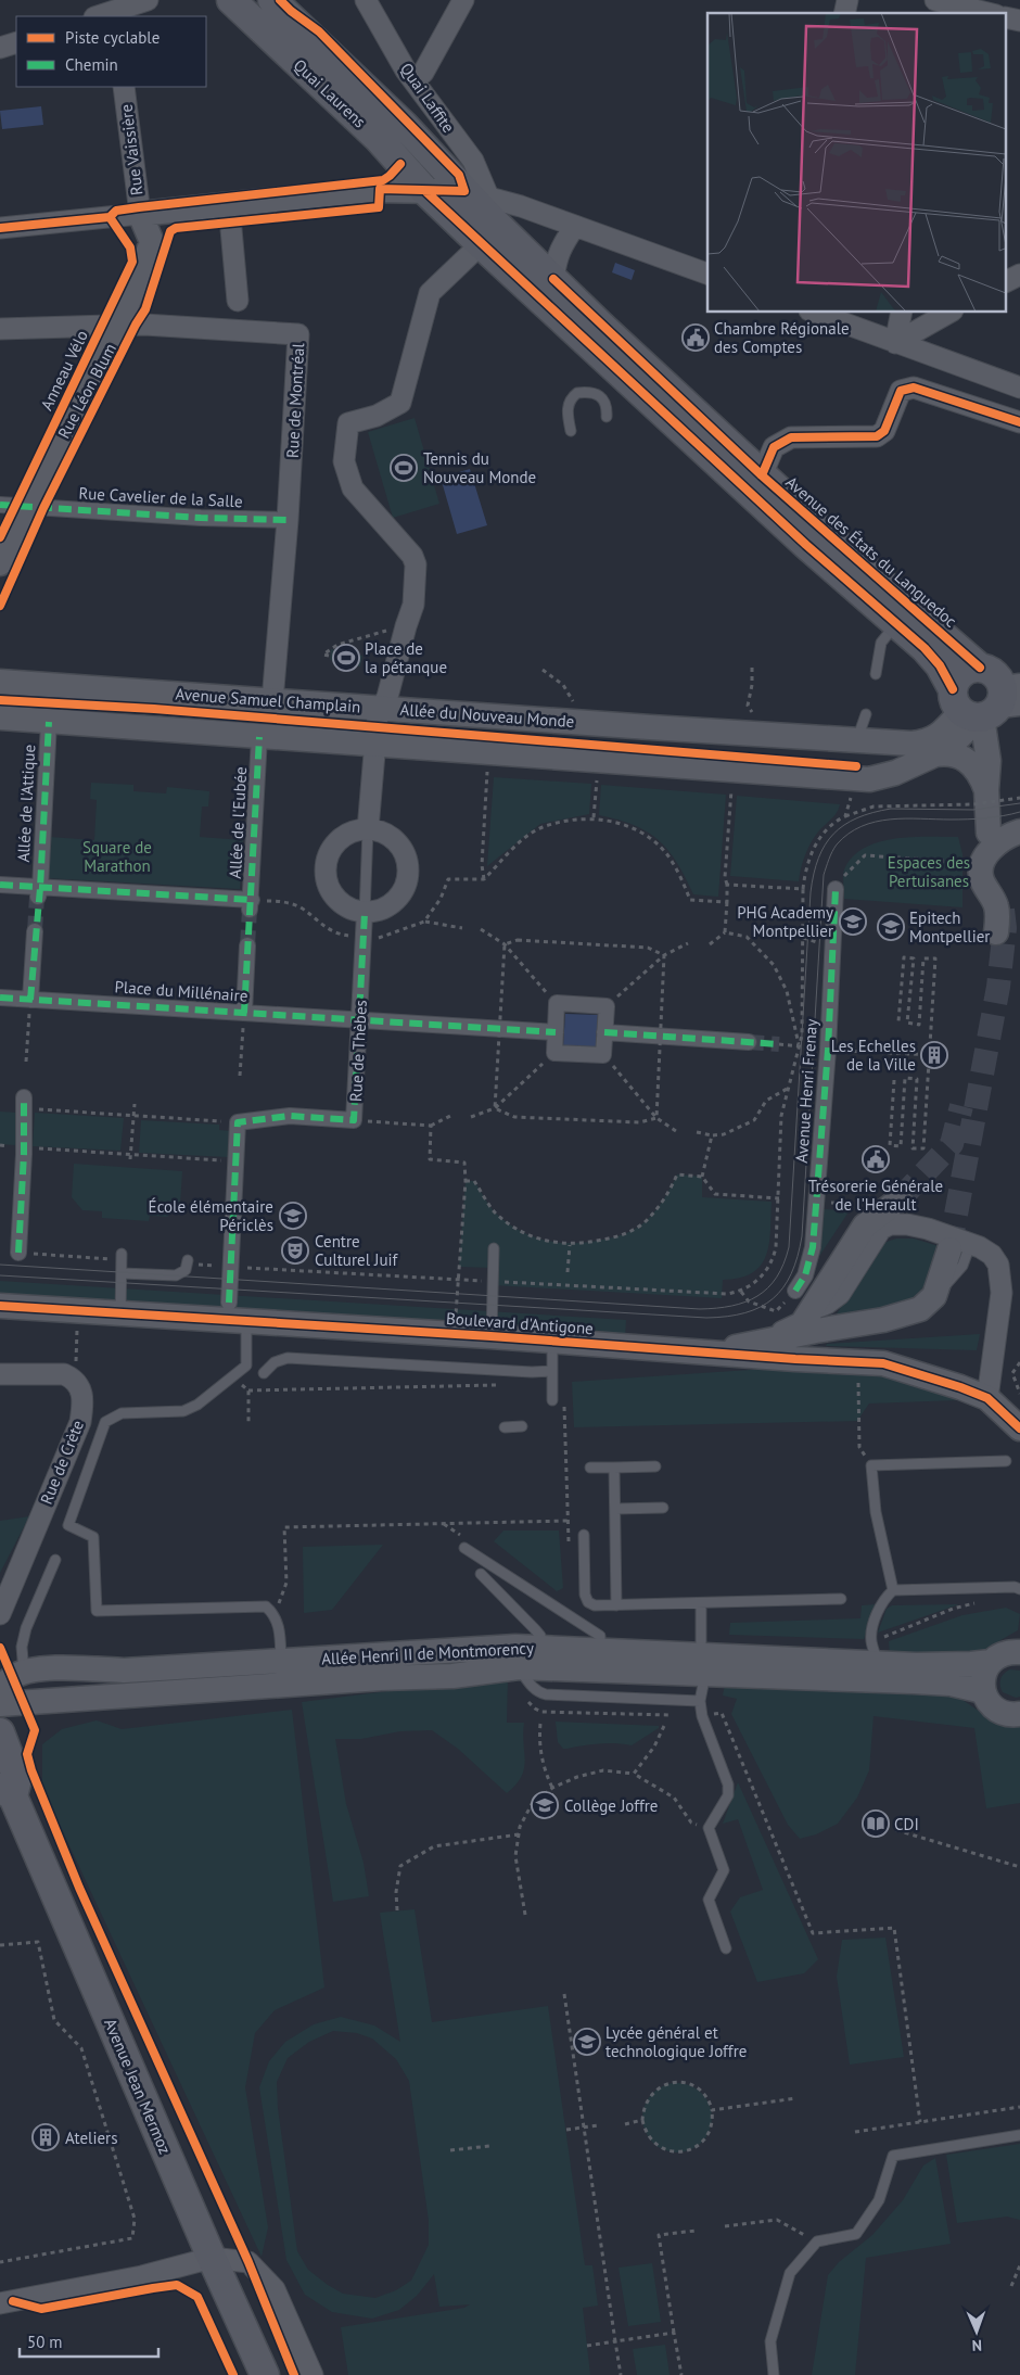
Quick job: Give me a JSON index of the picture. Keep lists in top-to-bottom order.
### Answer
{
  "streets": {
    "main road": ["Quai Laurens", "Avenue des États du Languedoc", "Avenue Jean Mermoz"],
    "street": [
      "Quai Laffite",
      "Rue Vaissière",
      "Rue Léon Blum",
      "Rue de Montréal",
      "Rue Cavelier de la Salle",
      "Avenue Samuel Champlain",
      "Allée du Nouveau Monde",
      "Allée de l'Attique",
      "Allée de l'Eubée",
      "Place du Millénaire",
      "Rue de Thèbes",
      "Avenue Henri Frenay",
      "Boulevard d'Antigone",
      "Rue de Crète",
      "Allée Henri II de Montmorency"
    ],
    "cycle path": ["Anneau Vélo"]
  },
  "crossings": [
    ["Quai Laffite", "Avenue des États du Languedoc"],
    ["Rue Vaissière", "Rue Léon Blum"],
    ["Rue Léon Blum", "Rue de Montréal"],
    ["Rue Léon Blum", "Rue Cavelier de la Salle"],
    ["Rue de Montréal", "Rue Cavelier de la Salle"],
    ["Rue de Montréal", "Avenue Samuel Champlain"],
    ["Avenue des États du Languedoc", "Allée du Nouveau Monde"],
    ["Avenue Samuel Champlain", "Allée du Nouveau Monde"],
    ["Avenue Samuel Champlain", "Rue de Thèbes"],
    ["Allée du Nouveau Monde", "Rue de Thèbes"],
    ["Place du Millénaire", "Rue de Thèbes"]
  ],
  "parks": ["Square de Marathon", "Espaces des Pertuisanes"],
  "places": {
    "public building": ["Chambre Régionale des Comptes", "Trésorerie Générale de l'Herault"],
    "sports": ["Tennis du Nouveau Monde", "Place de la pétanque"],
    "school or university": [
      "PHG Academy Montpellier",
      "Epitech Montpellier",
      "École élémentaire Périclès",
      "Collège Joffre",
      "Lycée général et technologique Joffre"
    ],
    "building": ["Les Echelles de la Ville", "Ateliers"],
    "theatre": ["Centre Culturel Juif"],
    "library": ["CDI"]
  },
  "legend": ["Piste cyclable", "Chemin"],
  "scale_bar": "50 m",
  "north": "bottom"
}
